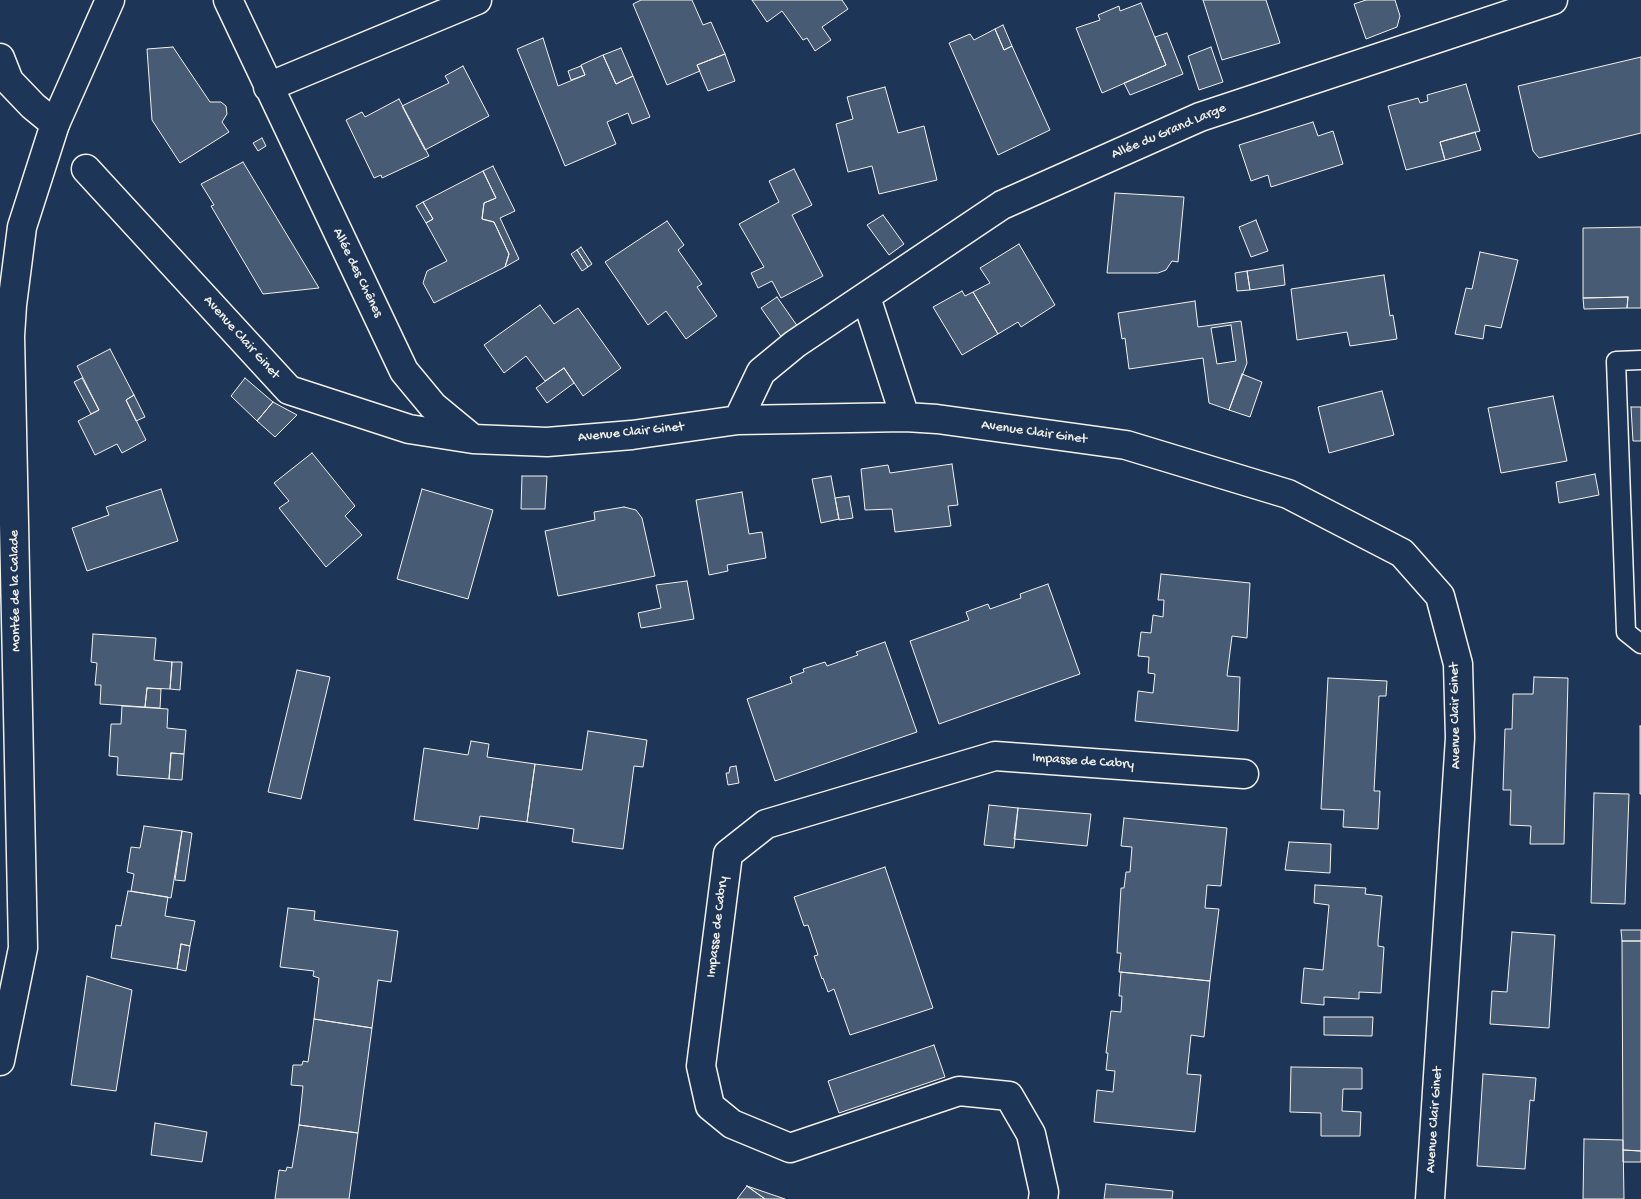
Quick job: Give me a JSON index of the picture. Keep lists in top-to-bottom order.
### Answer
{
  "streets": {
    "street": [
      "Allée du Grand Large",
      "Allée des Chênes",
      "Avenue Clair Ginet",
      "Montée de la Calade",
      "Impasse de Cabry"
    ]
  },
  "crossings": [
    ["Allée du Grand Large", "Avenue Clair Ginet"],
    ["Allée des Chênes", "Avenue Clair Ginet"]
  ]
}
